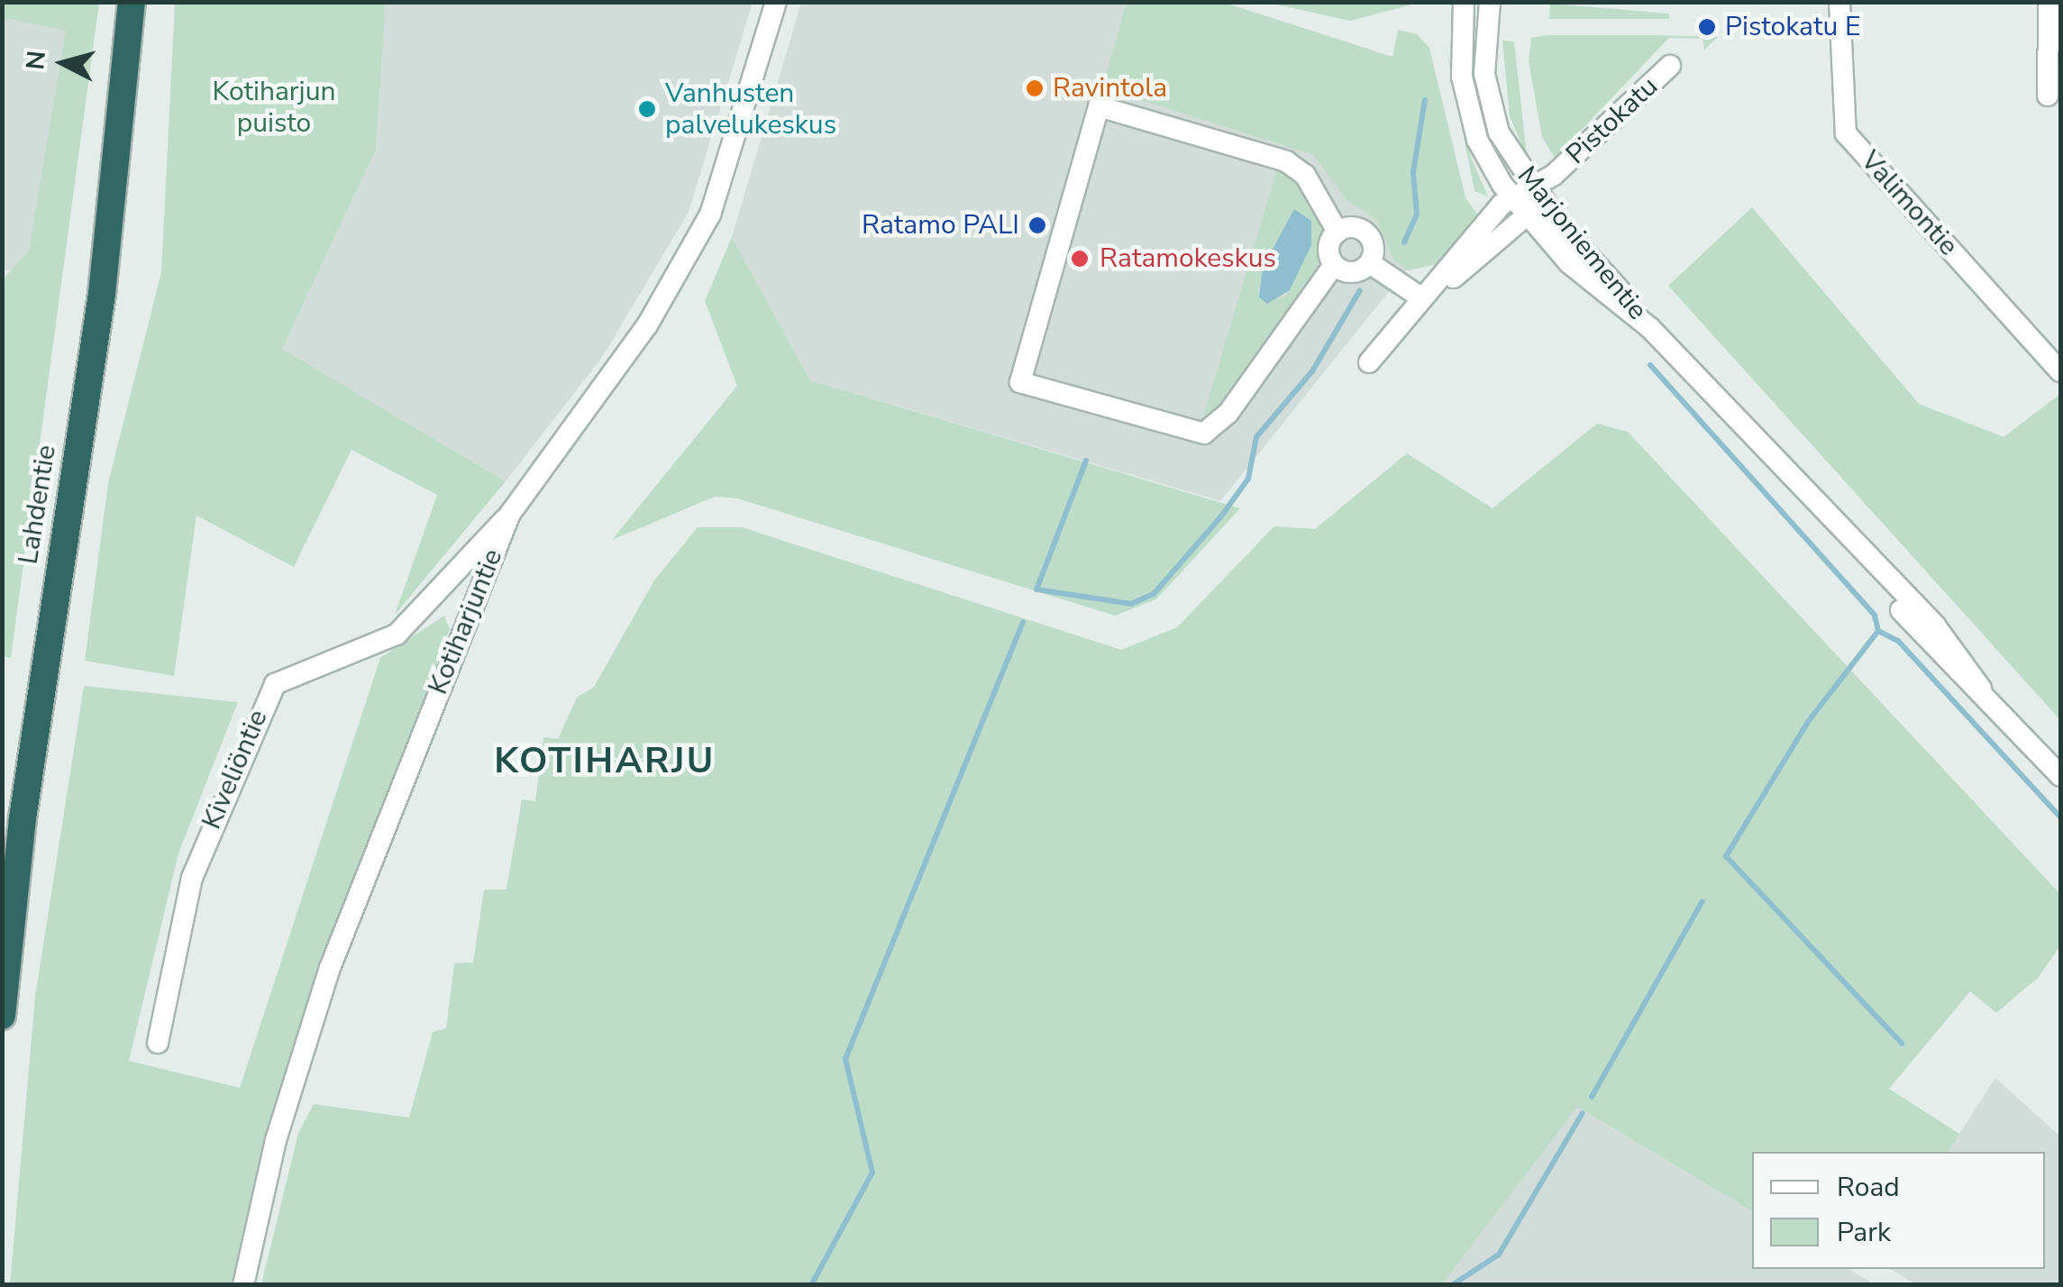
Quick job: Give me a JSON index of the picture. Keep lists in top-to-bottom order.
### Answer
{
  "streets": {
    "highway": ["Lahdentie"],
    "street": [
      "Pistokatu",
      "Valimontie",
      "Marjoniementie",
      "Kotiharjuntie",
      "Kiveliöntie"
    ]
  },
  "crossings": [
    ["Pistokatu", "Marjoniementie"],
    ["Kotiharjuntie", "Kiveliöntie"]
  ],
  "districts": ["KOTIHARJU"],
  "parks": ["Kotiharjun puisto"],
  "places": [
    "Pistokatu E",
    "Ravintola",
    "Vanhusten palvelukeskus",
    "Ratamo PALI",
    "Ratamokeskus"
  ],
  "legend": ["Road", "Park"],
  "north": "left"
}
